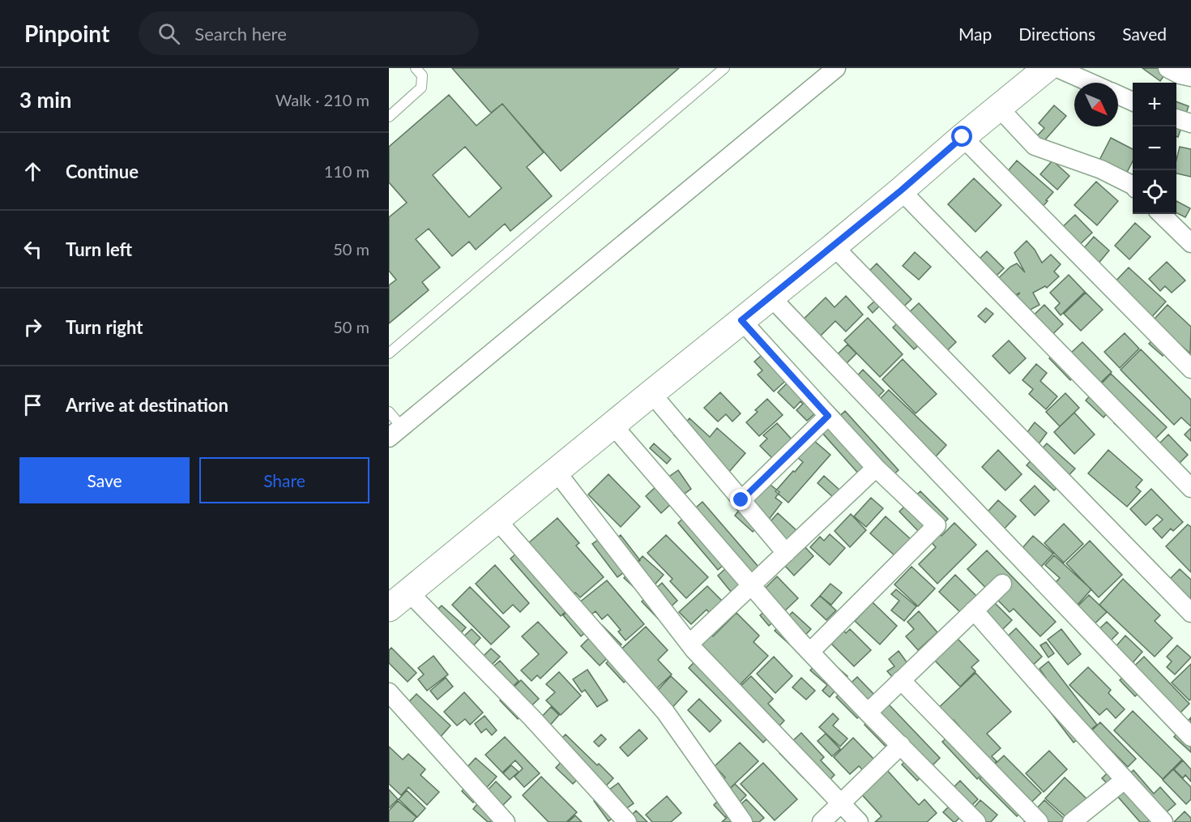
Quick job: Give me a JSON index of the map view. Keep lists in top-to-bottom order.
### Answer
{
  "north": "bottom right",
  "page": {
    "header": "Pinpoint",
    "search": "Search here",
    "nav": ["Map", "Directions", "Saved"],
    "heading": ["3 min", "Walk · 210 m"],
    "map_buttons": ["+", "−"],
    "list": [
      ["Continue", "110 m"],
      ["Turn left", "50 m"],
      ["Turn right", "50 m"],
      "Arrive at destination"
    ],
    "buttons": ["Save", "Share"]
  }
}
